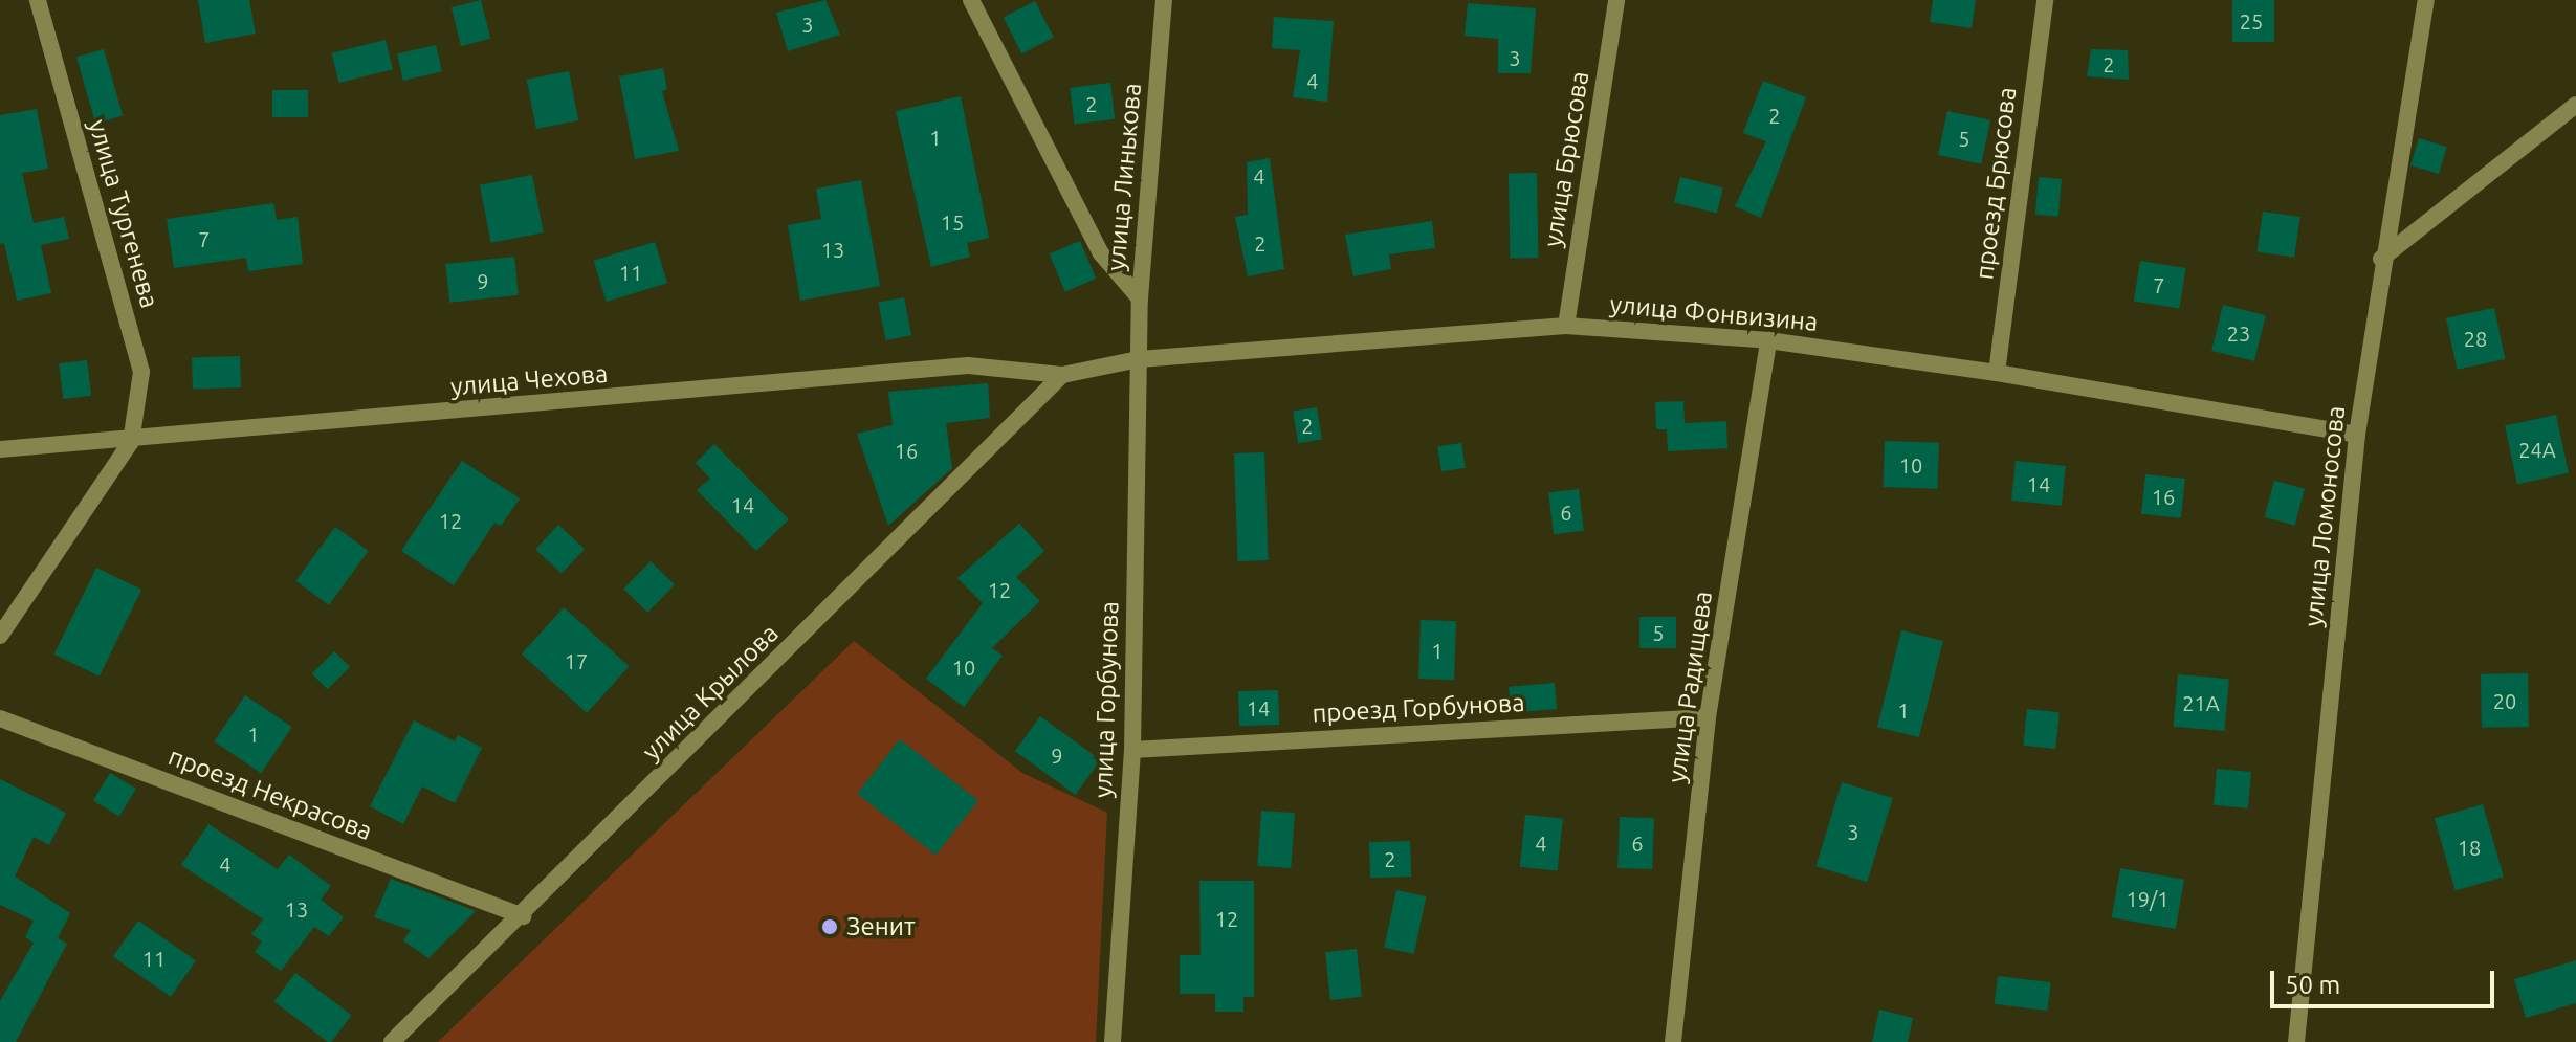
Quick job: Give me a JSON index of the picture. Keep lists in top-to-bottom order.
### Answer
{
  "streets": {
    "street": [
      "улица Брюсова",
      "улица Линькова",
      "проезд Брюсова",
      "улица Тургенева",
      "улица Фонвизина",
      "улица Чехова",
      "улица Ломоносова",
      "улица Радищева",
      "улица Крылова",
      "улица Горбунова",
      "проезд Горбунова",
      "проезд Некрасова"
    ]
  },
  "crossings": [
    ["улица Брюсова", "улица Фонвизина"],
    ["улица Линькова", "улица Фонвизина"],
    ["улица Линькова", "улица Горбунова"],
    ["проезд Брюсова", "улица Фонвизина"],
    ["улица Тургенева", "улица Чехова"],
    ["улица Фонвизина", "улица Чехова"],
    ["улица Фонвизина", "улица Ломоносова"],
    ["улица Фонвизина", "улица Радищева"],
    ["улица Фонвизина", "улица Крылова"],
    ["улица Фонвизина", "улица Горбунова"],
    ["улица Чехова", "улица Крылова"],
    ["улица Радищева", "проезд Горбунова"],
    ["улица Крылова", "проезд Некрасова"],
    ["улица Горбунова", "проезд Горбунова"]
  ],
  "places": ["Зенит"],
  "house_numbers": [
    "25",
    "3",
    "3",
    "2",
    "4",
    "2",
    "2",
    "1",
    "5",
    "4",
    "15",
    "7",
    "2",
    "13",
    "11",
    "9",
    "7",
    "23",
    "28",
    "2",
    "24А",
    "16",
    "10",
    "14",
    "16",
    "14",
    "6",
    "12",
    "12",
    "5",
    "1",
    "17",
    "10",
    "20",
    "21А",
    "14",
    "1",
    "1",
    "9",
    "3",
    "4",
    "6",
    "18",
    "2",
    "4",
    "19/1",
    "13",
    "12",
    "11"
  ],
  "scale_bar": "50 m"
}
